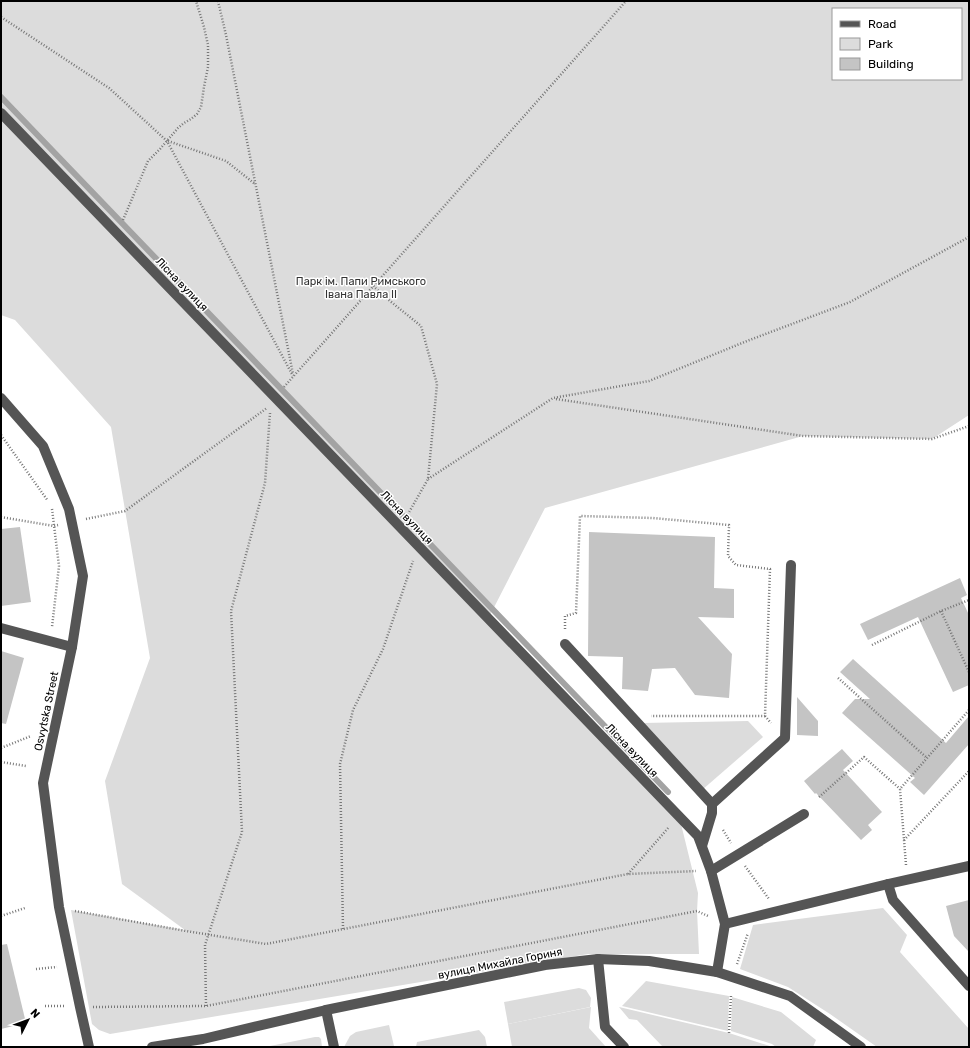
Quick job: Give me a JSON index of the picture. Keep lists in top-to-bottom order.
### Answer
{
  "streets": {
    "street": ["Лісна вулиця", "Osvytska Street", "вулиця Михайла Гориня"]
  },
  "crossings": [
    ["Лісна вулиця", "вулиця Михайла Гориня"]
  ],
  "parks": ["Парк ім. Папи Римського Івана Павла ІІ"],
  "legend": ["Road", "Park", "Building"],
  "north": "top right"
}
